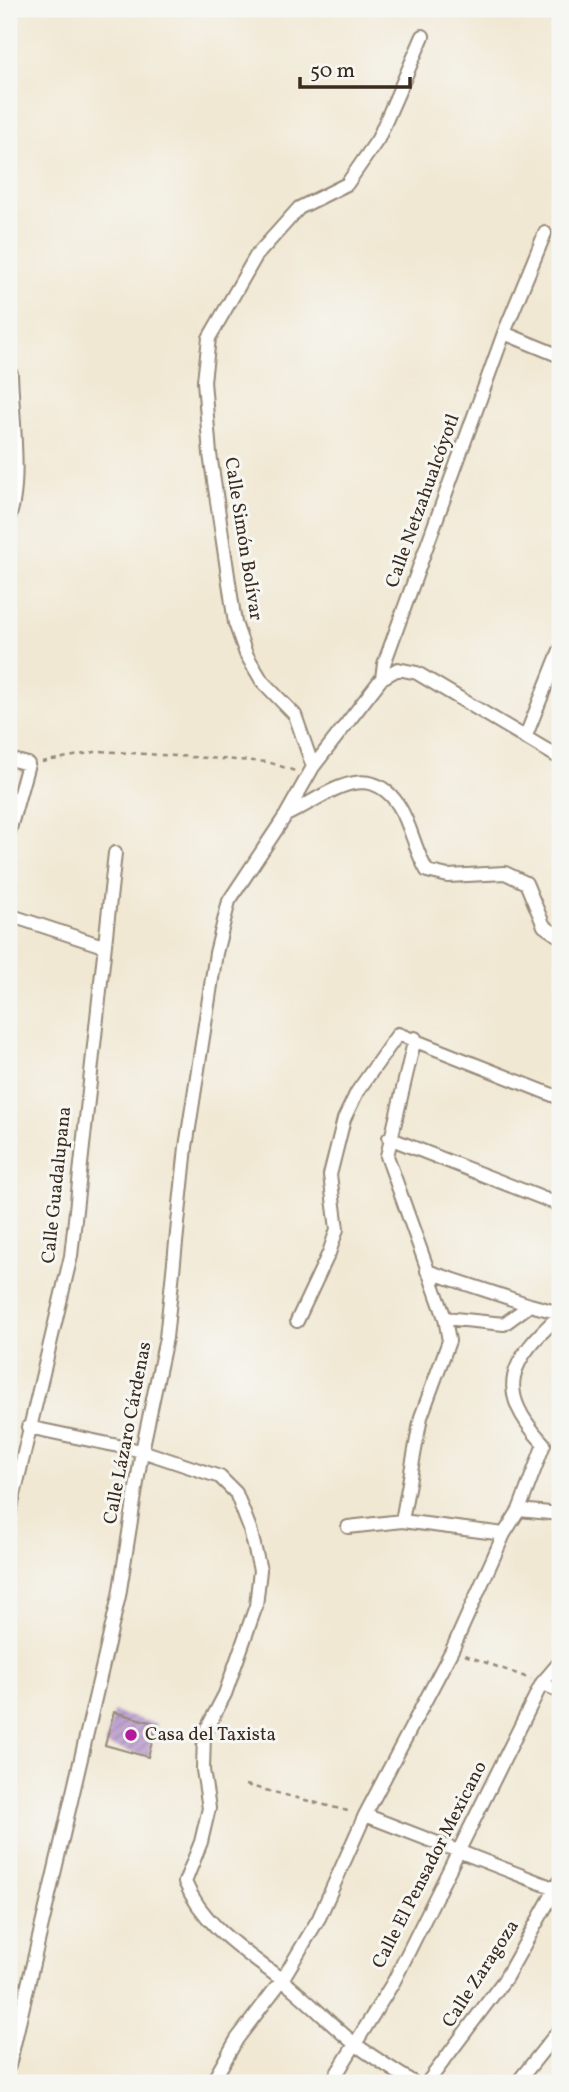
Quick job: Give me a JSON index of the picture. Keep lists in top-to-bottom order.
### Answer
{
  "streets": {
    "street": [
      "Calle Netzahualcóyotl",
      "Calle Simón Bolívar",
      "Calle Guadalupana",
      "Calle Lázaro Cárdenas",
      "Calle El Pensador Mexicano",
      "Calle Zaragoza"
    ]
  },
  "crossings": [
    ["Calle Netzahualcóyotl", "Calle Simón Bolívar"],
    ["Calle Netzahualcóyotl", "Calle Lázaro Cárdenas"],
    ["Calle Simón Bolívar", "Calle Lázaro Cárdenas"]
  ],
  "places": ["Casa del Taxista"],
  "scale_bar": "50 m"
}
